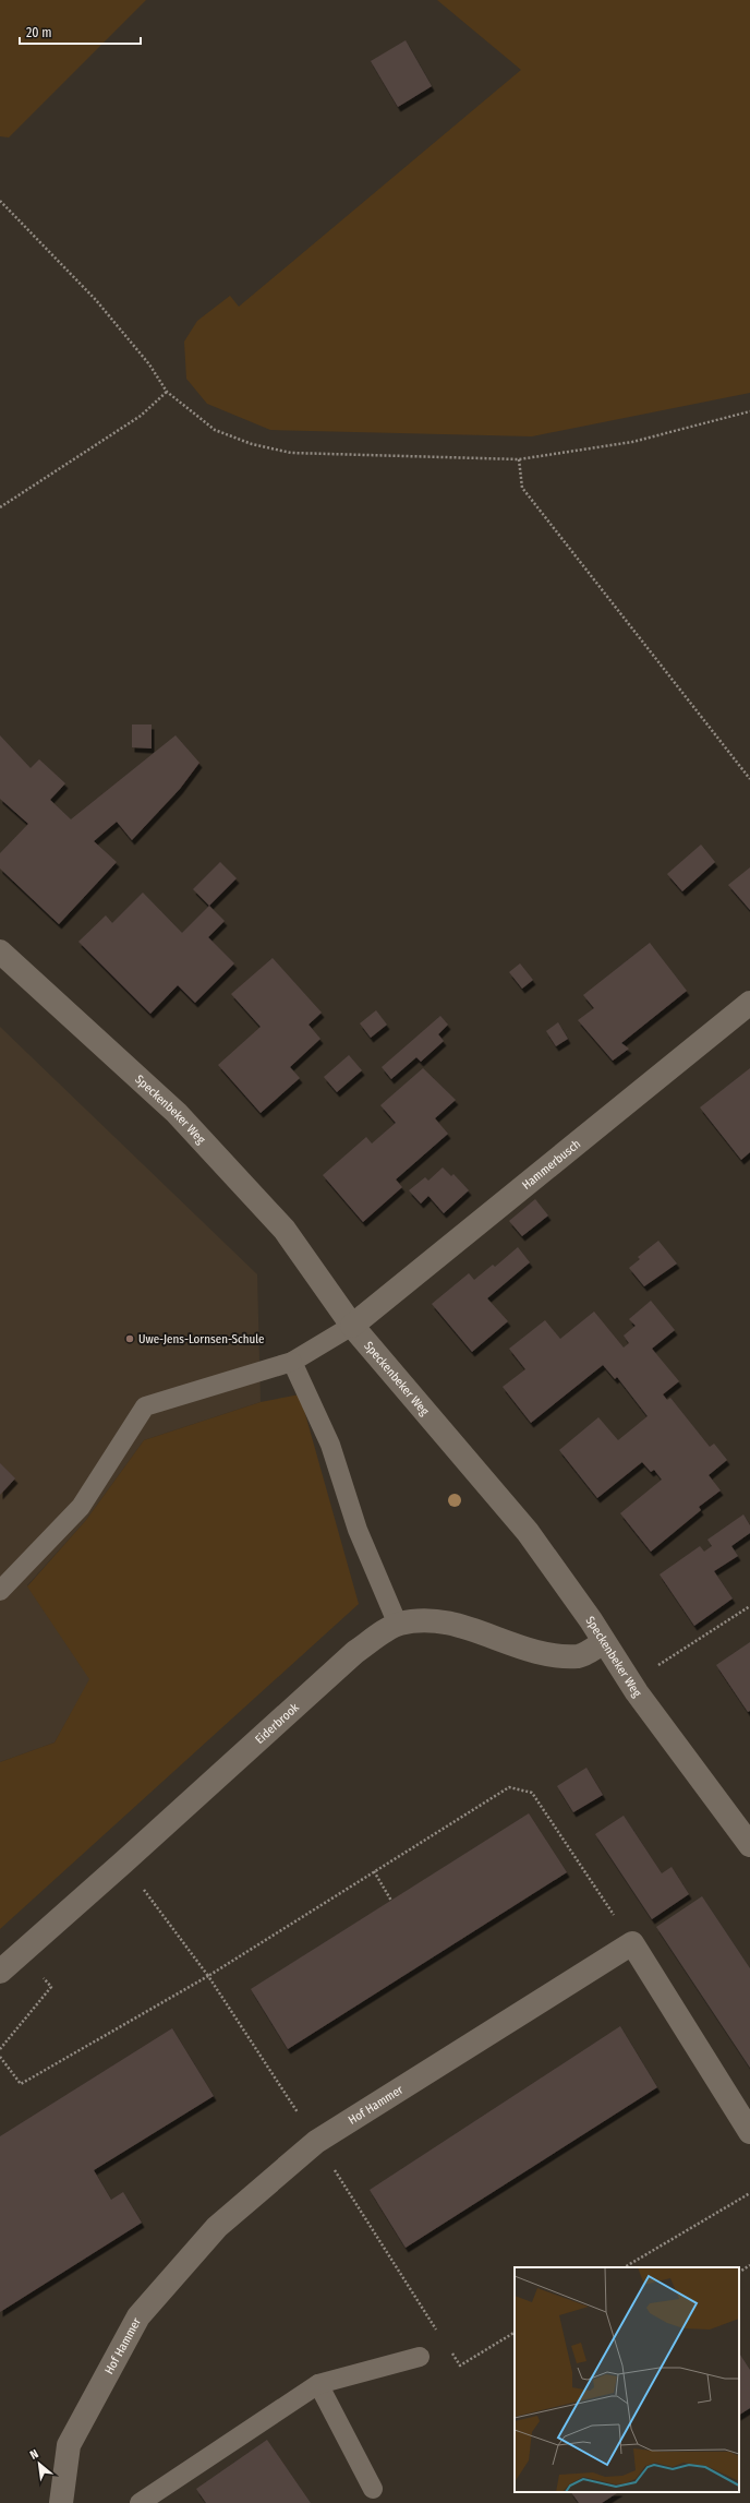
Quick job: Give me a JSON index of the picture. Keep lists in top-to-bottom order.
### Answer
{
  "streets": {
    "street": [
      "Speckenbeker Weg",
      "Hammerbusch",
      "Eiderbrook",
      "Hof Hammer"
    ]
  },
  "crossings": [
    ["Speckenbeker Weg", "Hammerbusch"],
    ["Speckenbeker Weg", "Eiderbrook"]
  ],
  "places": ["Uwe-Jens-Lornsen-Schule"],
  "scale_bar": "20 m",
  "north": "top left"
}
